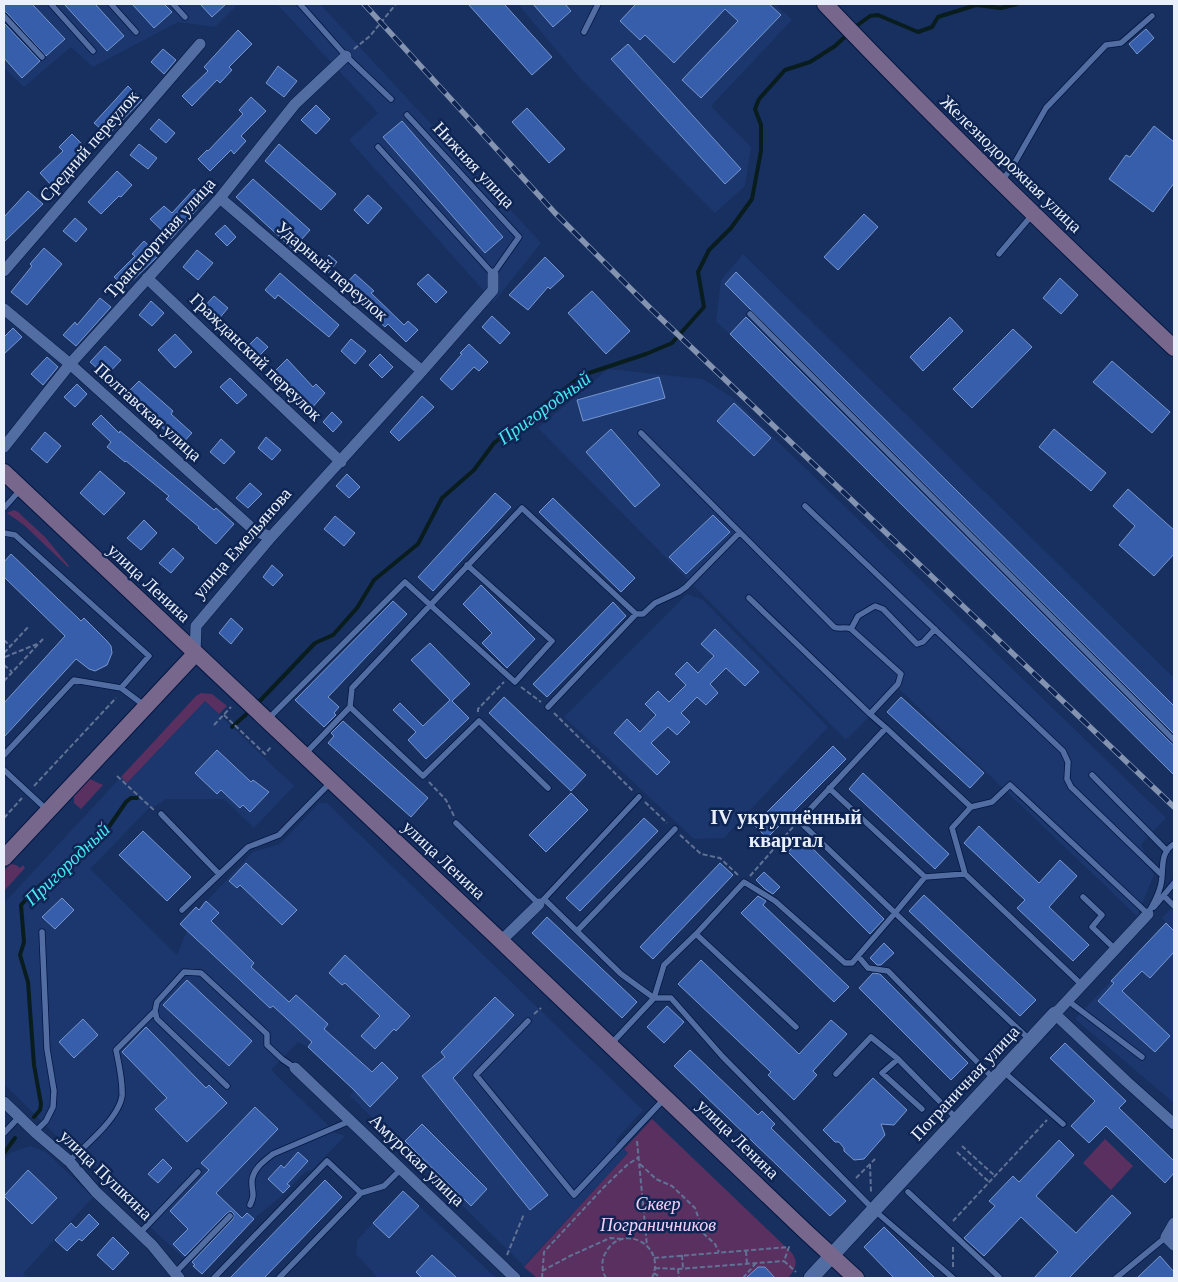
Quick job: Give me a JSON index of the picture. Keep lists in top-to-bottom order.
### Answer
{
  "streets": {
    "main road": ["Железнодорожная улица", "улица Ленина"],
    "street": [
      "Средний переулок",
      "Транспортная улица",
      "Ударный переулок",
      "Гражданский переулок",
      "Полтавская улица",
      "улица Емельянова",
      "Пограничная улица",
      "Амурская улица",
      "улица Пушкина"
    ],
    "lane": ["Нижняя улица"]
  },
  "crossings": [
    ["Нижняя улица", "улица Емельянова"],
    ["Транспортная улица", "Ударный переулок"],
    ["Транспортная улица", "Гражданский переулок"],
    ["Транспортная улица", "Полтавская улица"],
    ["Ударный переулок", "улица Емельянова"],
    ["Гражданский переулок", "улица Емельянова"],
    ["Полтавская улица", "улица Емельянова"],
    ["улица Емельянова", "улица Ленина"],
    ["улица Ленина", "Пограничная улица"]
  ],
  "districts": ["IV укрупнённый квартал"],
  "water": ["Пригородный"],
  "parks": ["Сквер Пограничников"]
}
